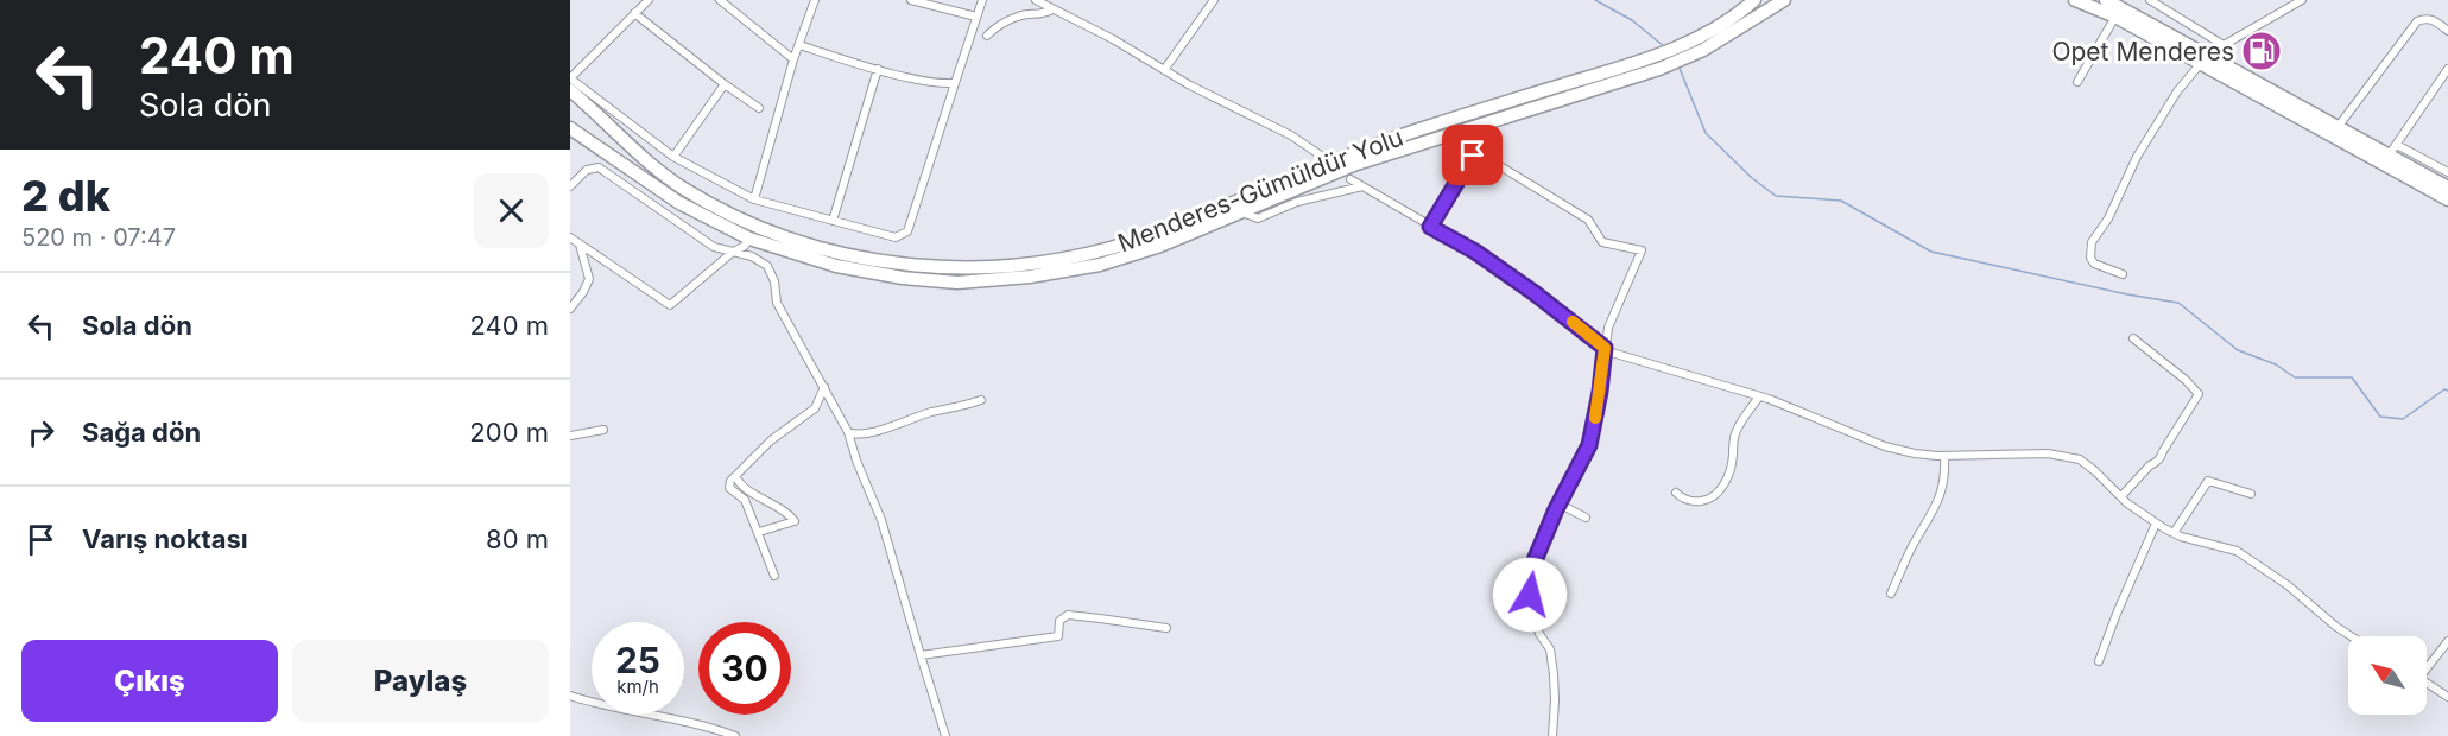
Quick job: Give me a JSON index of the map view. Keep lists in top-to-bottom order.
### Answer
{
  "streets": {
    "main road": ["Menderes-Gümüldür Yolu"]
  },
  "places": {
    "fuel station": ["Opet Menderes"]
  },
  "north": "top left",
  "page": {
    "turn": ["240 m", "Sola dön"],
    "heading": ["2 dk", "520 m · 07:47"],
    "list": [
      {
        "name": "Sola dön",
        "value": "240 m"
      },
      {
        "name": "Sağa dön",
        "value": "200 m"
      },
      {
        "name": "Varış noktası",
        "value": "80 m"
      }
    ],
    "speed": "25 km/h",
    "limit": "30",
    "buttons": ["Çıkış", "Paylaş"]
  }
}
